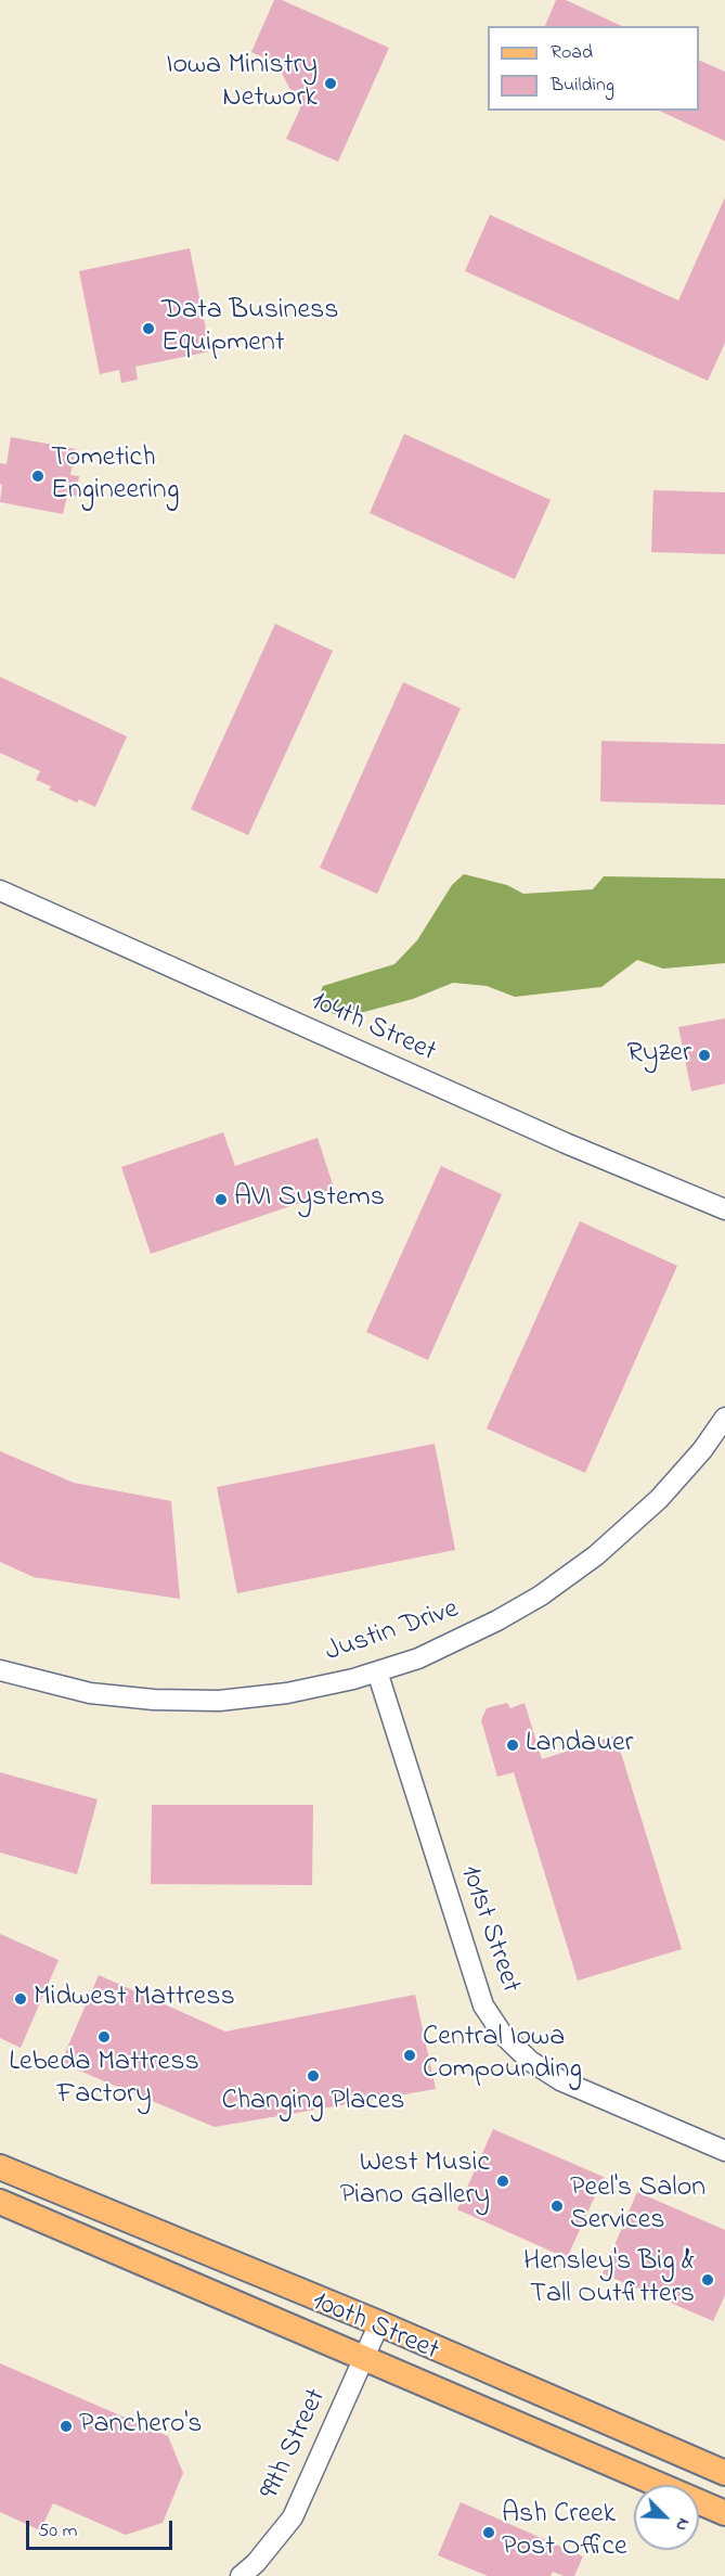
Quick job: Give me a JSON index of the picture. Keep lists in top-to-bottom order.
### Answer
{
  "streets": {
    "main road": ["100th Street"],
    "street": [
      "104th Street",
      "Justin Drive",
      "101st Street",
      "99th Street"
    ]
  },
  "crossings": [
    ["Justin Drive", "101st Street"],
    ["100th Street", "99th Street"]
  ],
  "places": [
    "Iowa Ministry Network",
    "Data Business Equipment",
    "Tometich Engineering",
    "Ryzer",
    "AVI Systems",
    "Landauer",
    "Midwest Mattress",
    "Lebeda Mattress Factory",
    "Central Iowa Compounding",
    "Changing Places",
    "West Music Piano Gallery",
    "Peel's Salon Services",
    "Hensley's Big & Tall Outfitters",
    "Panchero's",
    "Ash Creek Post Office"
  ],
  "legend": ["Road", "Building"],
  "scale_bar": "50 m",
  "north": "bottom right"
}
